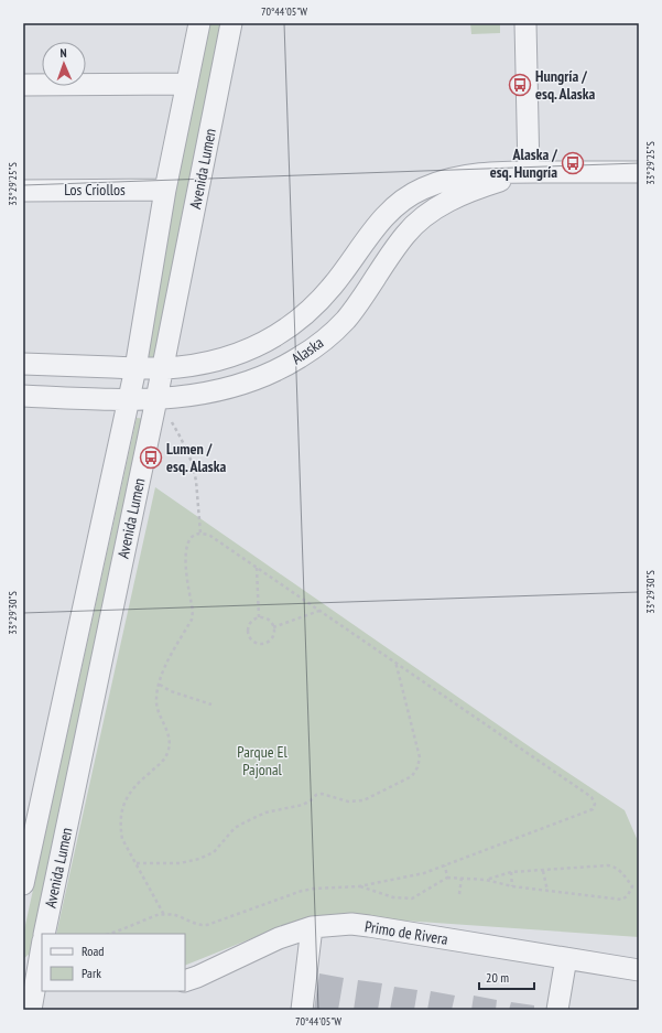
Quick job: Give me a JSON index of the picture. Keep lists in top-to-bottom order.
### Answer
{
  "streets": {
    "street": [
      "Avenida Lumen",
      "Los Criollos",
      "Alaska",
      "Primo de Rivera"
    ]
  },
  "crossings": [
    ["Avenida Lumen", "Los Criollos"],
    ["Avenida Lumen", "Alaska"]
  ],
  "parks": ["Parque El Pajonal"],
  "places": {
    "bus stop": ["Hungría / esq. Alaska", "Alaska / esq. Hungría", "Lumen / esq. Alaska"]
  },
  "legend": ["Road", "Park"],
  "scale_bar": "20 m",
  "north": "top",
  "coordinates": ["70°44'05\"W", "33°29'25\"S", "33°29'30\"S"]
}
